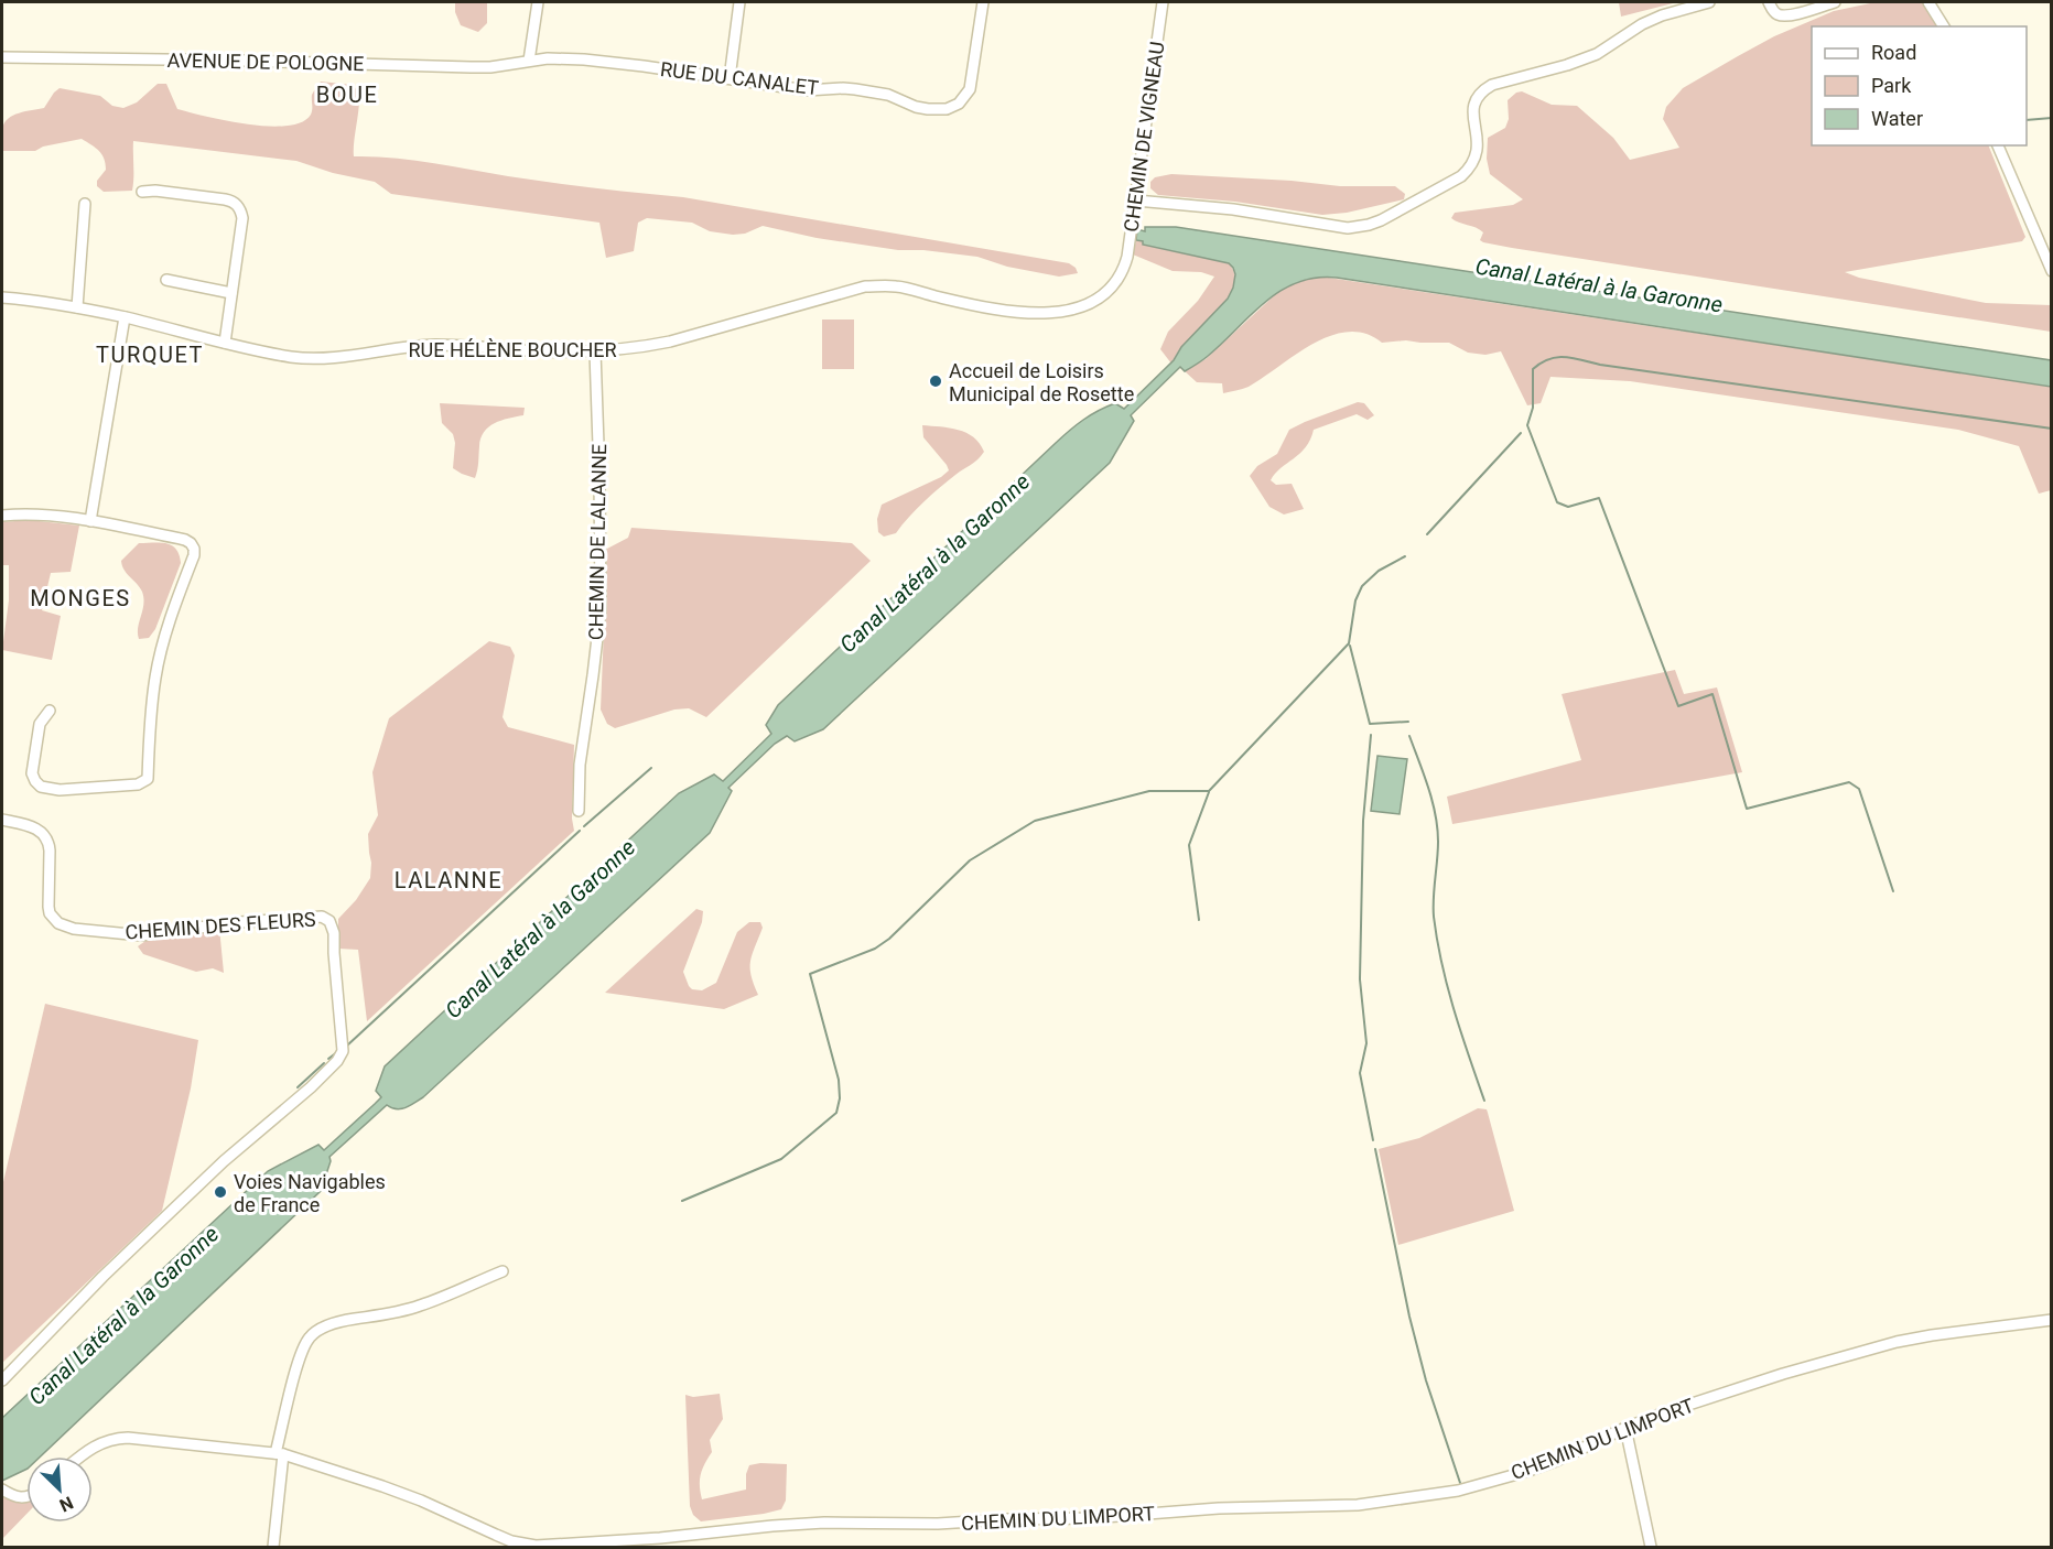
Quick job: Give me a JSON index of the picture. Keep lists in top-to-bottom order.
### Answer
{
  "streets": {
    "street": [
      "AVENUE DE POLOGNE",
      "RUE DU CANALET",
      "CHEMIN DE VIGNEAU",
      "RUE HÉLÈNE BOUCHER",
      "CHEMIN DE LALANNE",
      "CHEMIN DES FLEURS",
      "CHEMIN DU LIMPORT"
    ]
  },
  "crossings": [
    ["AVENUE DE POLOGNE", "RUE DU CANALET"],
    ["CHEMIN DE VIGNEAU", "RUE HÉLÈNE BOUCHER"],
    ["RUE HÉLÈNE BOUCHER", "CHEMIN DE LALANNE"]
  ],
  "districts": [
    "BOUE",
    "TURQUET",
    "MONGES",
    "LALANNE"
  ],
  "water": ["Canal Latéral à la Garonne"],
  "places": ["Accueil de Loisirs Municipal de Rosette", "Voies Navigables de France"],
  "legend": ["Road", "Park", "Water"],
  "north": "bottom right"
}
